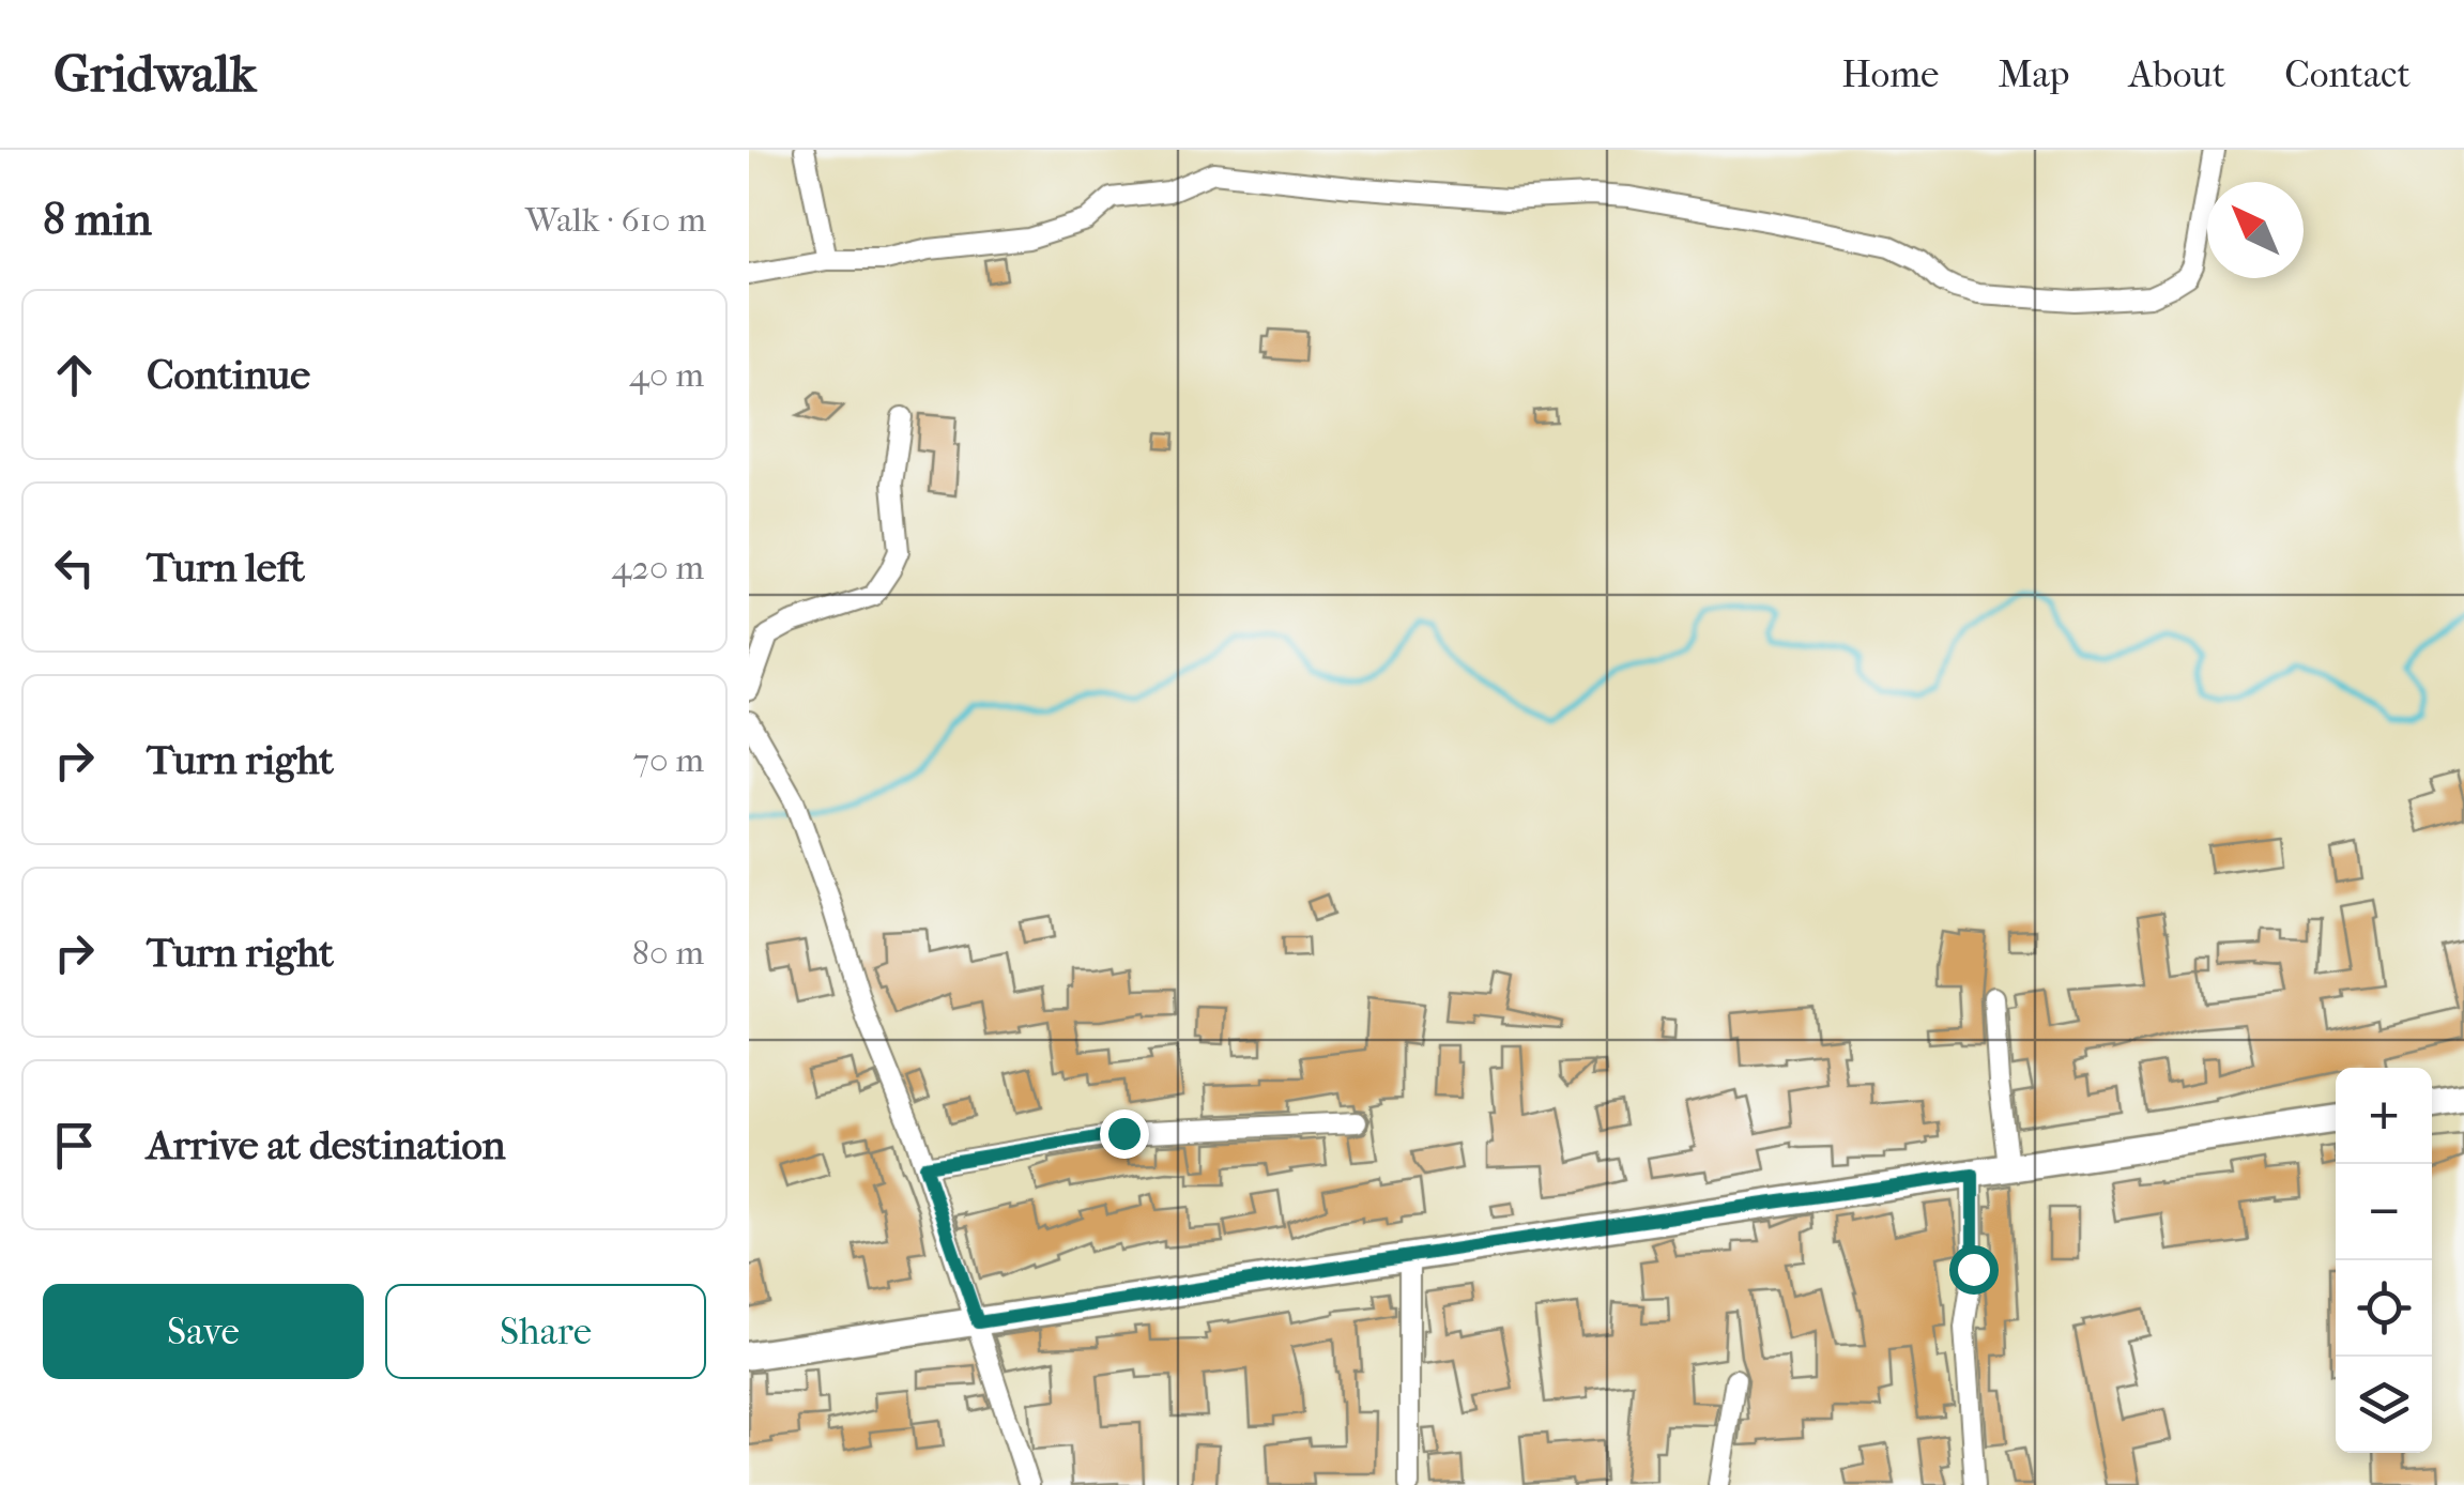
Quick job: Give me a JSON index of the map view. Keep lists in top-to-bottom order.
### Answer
{
  "north": "top left",
  "page": {
    "header": "Gridwalk",
    "nav": [
      "Home",
      "Map",
      "About",
      "Contact"
    ],
    "heading": ["8 min", "Walk · 610 m"],
    "list": [
      ["Continue", "40 m"],
      ["Turn left", "420 m"],
      ["Turn right", "70 m"],
      ["Turn right", "80 m"],
      "Arrive at destination"
    ],
    "map_buttons": ["+", "−"],
    "buttons": ["Save", "Share"]
  }
}
